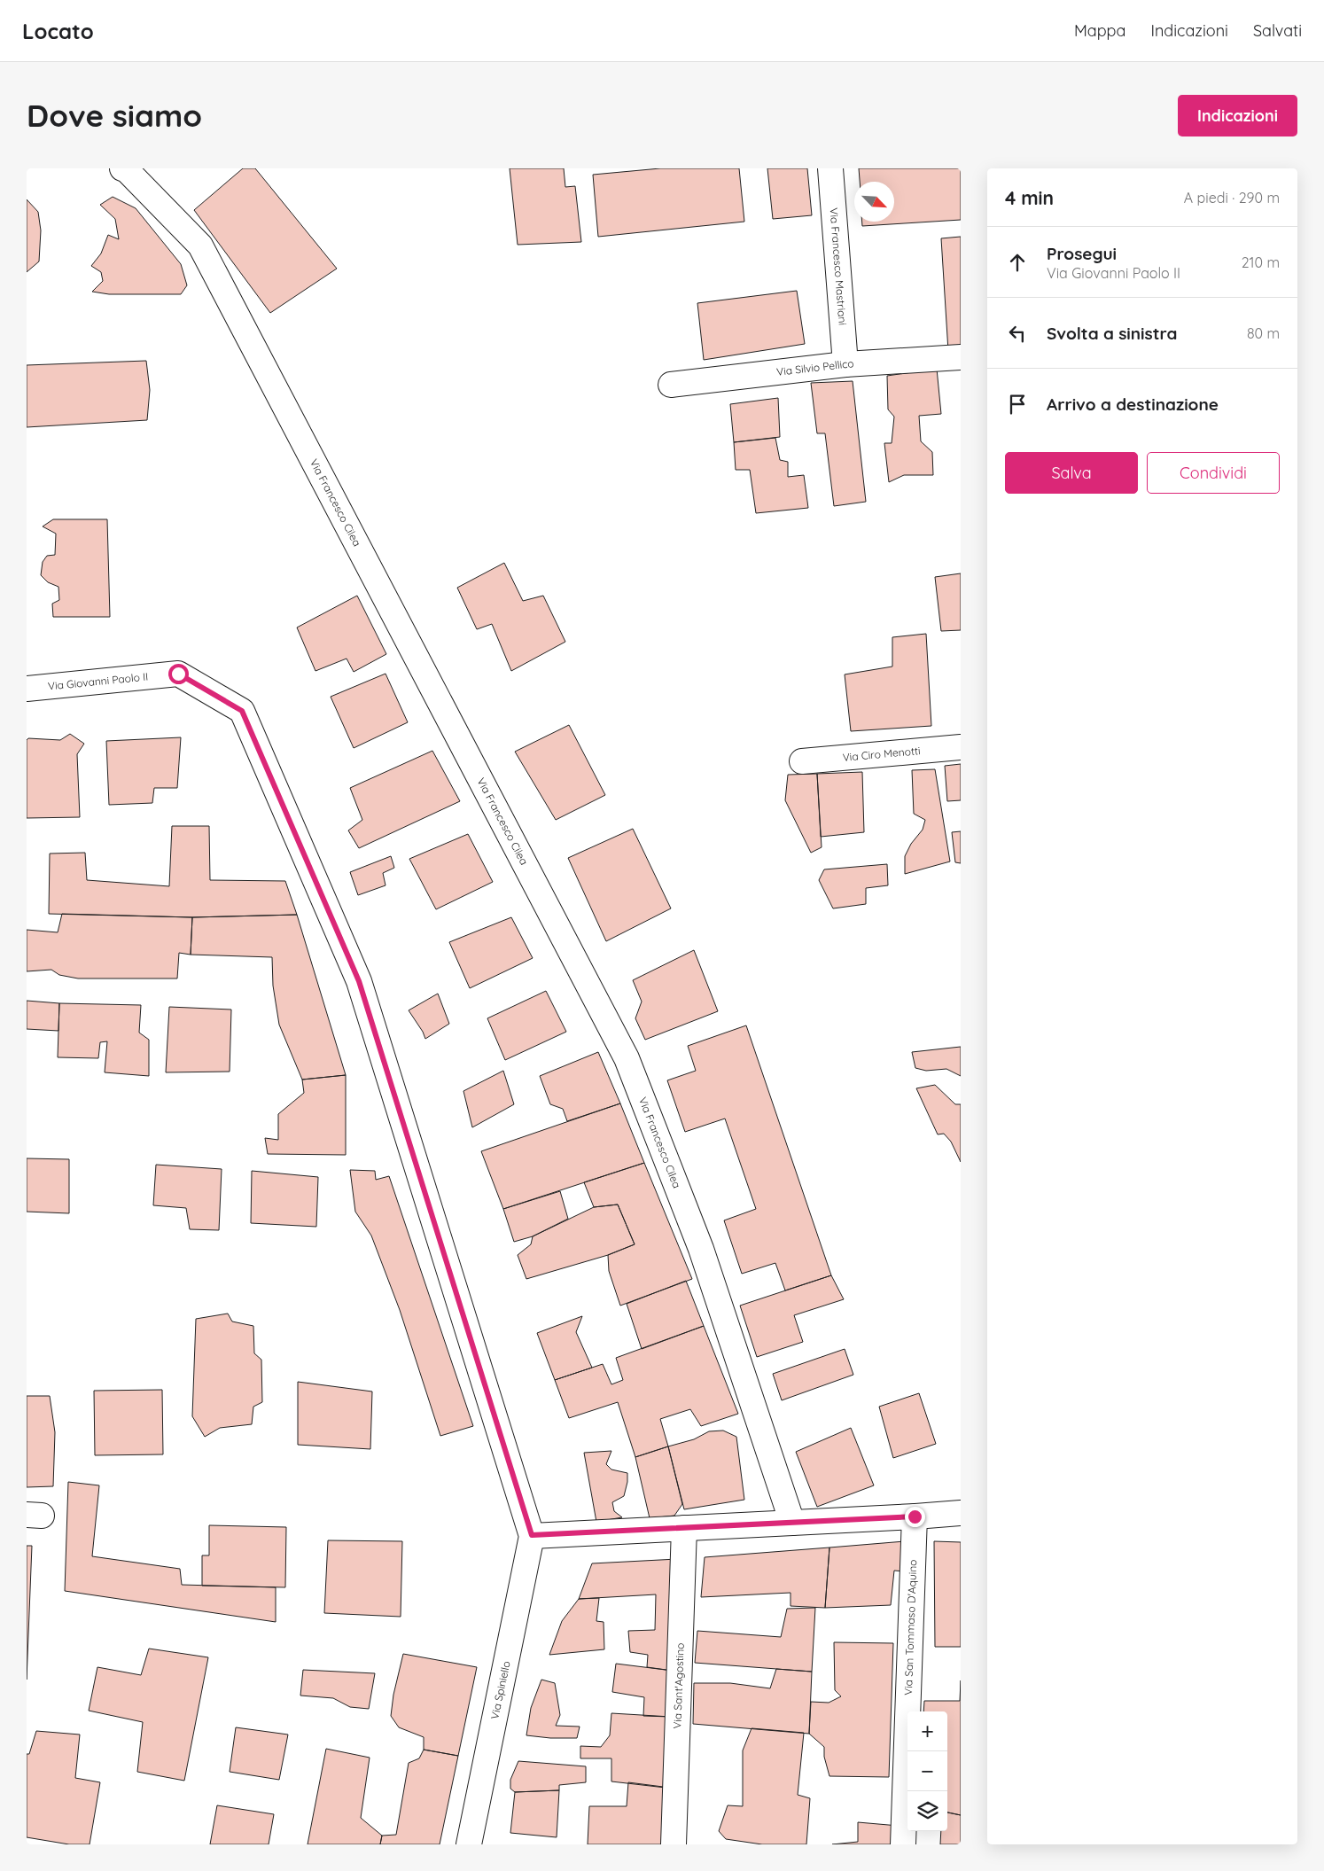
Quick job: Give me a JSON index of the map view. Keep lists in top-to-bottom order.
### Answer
{
  "streets": {
    "street": [
      "Via Francesco Mastriani",
      "Via Silvio Pellico",
      "Via Francesco Cilea",
      "Via Giovanni Paolo II",
      "Via Ciro Menotti",
      "Via San Tommaso D'Aquino",
      "Via Sant'Agostino",
      "Via Spiniello"
    ]
  },
  "crossings": [
    ["Via Francesco Mastriani", "Via Silvio Pellico"],
    ["Via Giovanni Paolo II", "Via Spiniello"]
  ],
  "north": "bottom right",
  "page": {
    "header": "Locato",
    "nav": ["Mappa", "Indicazioni", "Salvati"],
    "buttons": [
      "Indicazioni",
      ["Salva", "Condividi"]
    ],
    "title": "Dove siamo",
    "heading": ["4 min", "A piedi · 290 m"],
    "list": [
      ["Prosegui", "Via Giovanni Paolo II", "210 m"],
      ["Svolta a sinistra", "80 m"],
      "Arrivo a destinazione"
    ],
    "map_buttons": ["+", "−"]
  }
}
